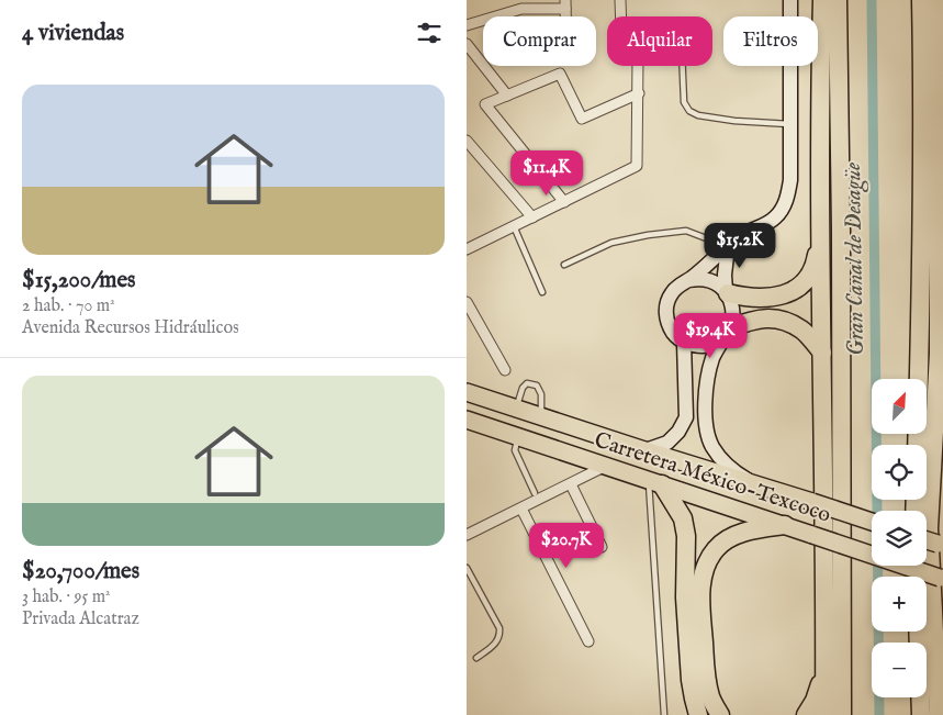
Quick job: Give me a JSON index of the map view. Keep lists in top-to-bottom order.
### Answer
{
  "streets": {
    "highway": ["Carretera México-Texcoco"]
  },
  "water": ["Gran Canal de Desagüe"],
  "north": "top right",
  "page": {
    "heading": "4 viviendas",
    "chip": ["Comprar", "Alquilar", "Filtros"],
    "list": [
      {
        "name": "$15,200/mes",
        "note": "2 hab. · 70 m² · Avenida Recursos Hidráulicos"
      },
      {
        "name": "$20,700/mes",
        "note": "3 hab. · 95 m² · Privada Alcatraz"
      }
    ],
    "price": [
      "$11.4K",
      "$15.2K",
      "$19.4K",
      "$20.7K"
    ],
    "map_buttons": ["+", "−"]
  }
}
